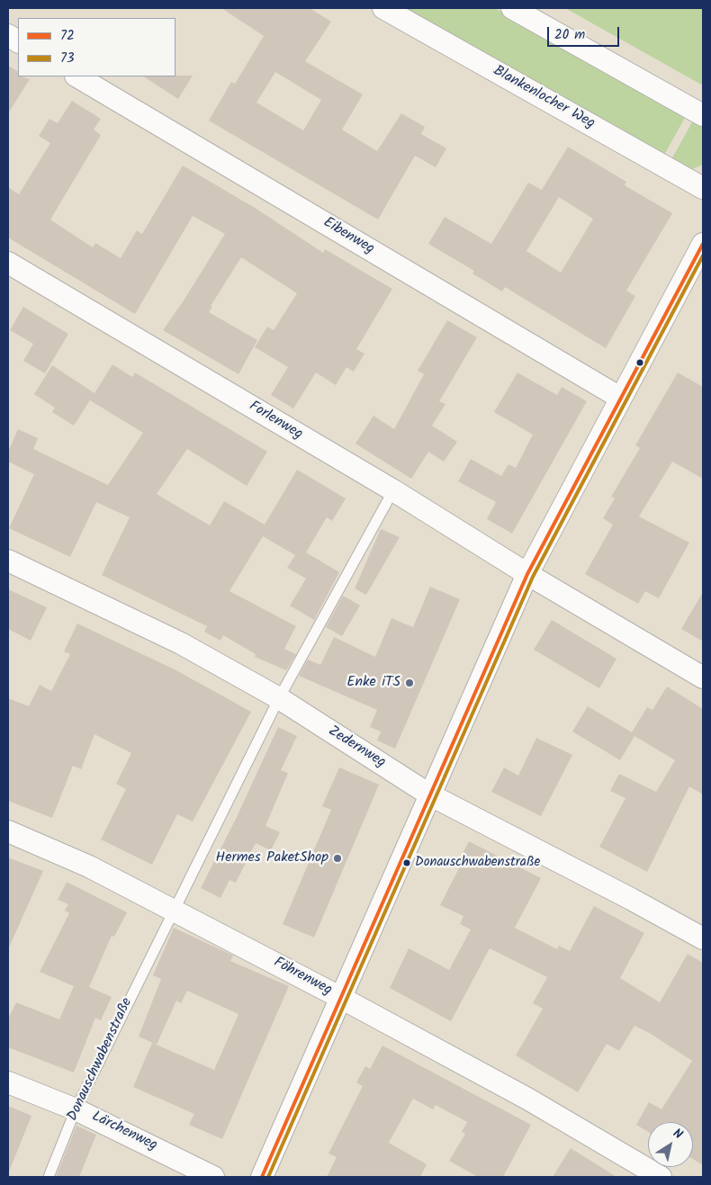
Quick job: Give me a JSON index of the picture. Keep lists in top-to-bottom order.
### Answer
{
  "streets": {
    "street": [
      "Blankenlocher Weg",
      "Eibenweg",
      "Forlenweg",
      "Zedernweg",
      "Föhrenweg",
      "Lärchenweg"
    ],
    "lane": ["Donauschwabenstraße"]
  },
  "crossings": [
    ["Forlenweg", "Donauschwabenstraße"],
    ["Zedernweg", "Donauschwabenstraße"],
    ["Föhrenweg", "Donauschwabenstraße"],
    ["Donauschwabenstraße", "Lärchenweg"]
  ],
  "places": ["Enke iTS", "Hermes PaketShop", "Donauschwabenstraße"],
  "lines": ["transit line 72", "transit line 73"],
  "legend": ["72", "73"],
  "scale_bar": "20 m",
  "north": "top right"
}
